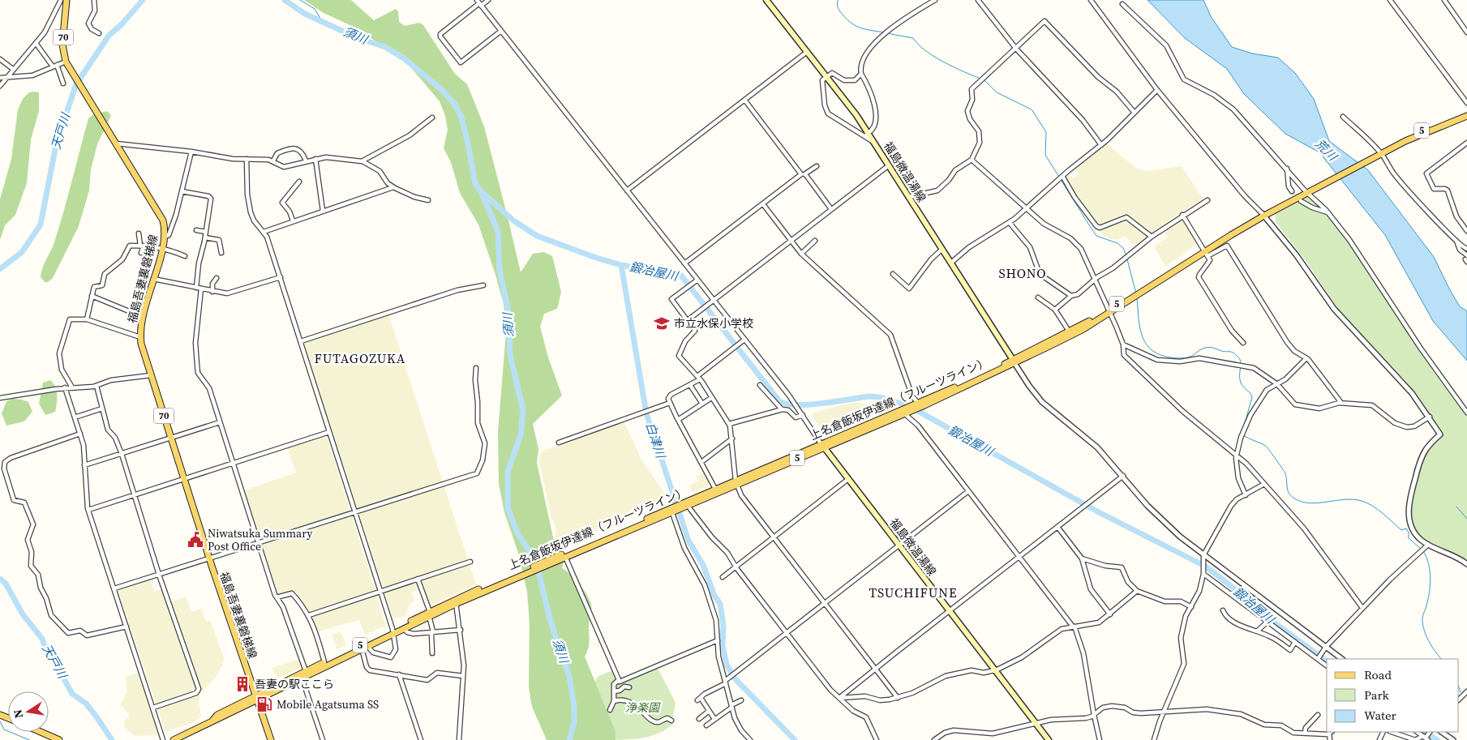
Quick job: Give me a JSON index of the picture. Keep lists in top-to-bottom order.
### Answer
{
  "streets": {
    "main road": [
      "70",
      "5",
      "福島微温湯線",
      "福島吾妻裏磐梯線",
      "上名倉飯坂伊達線（フルーツライン）"
    ]
  },
  "crossings": [
    ["福島微温湯線", "上名倉飯坂伊達線（フルーツライン）"],
    ["福島吾妻裏磐梯線", "上名倉飯坂伊達線（フルーツライン）"]
  ],
  "districts": ["SHONO", "FUTAGOZUKA", "TSUCHIFUNE"],
  "water": [
    "須川",
    "天戸川",
    "荒川",
    "鍛冶屋川",
    "白津川"
  ],
  "parks": ["浄楽園"],
  "places": {
    "school or university": ["市立水保小学校"],
    "public building": ["Niwatsuka Summary Post Office"],
    "building": ["吾妻の駅ここら"],
    "fuel station": ["Mobile Agatsuma SS"]
  },
  "legend": ["Road", "Park", "Water"],
  "north": "left"
}
